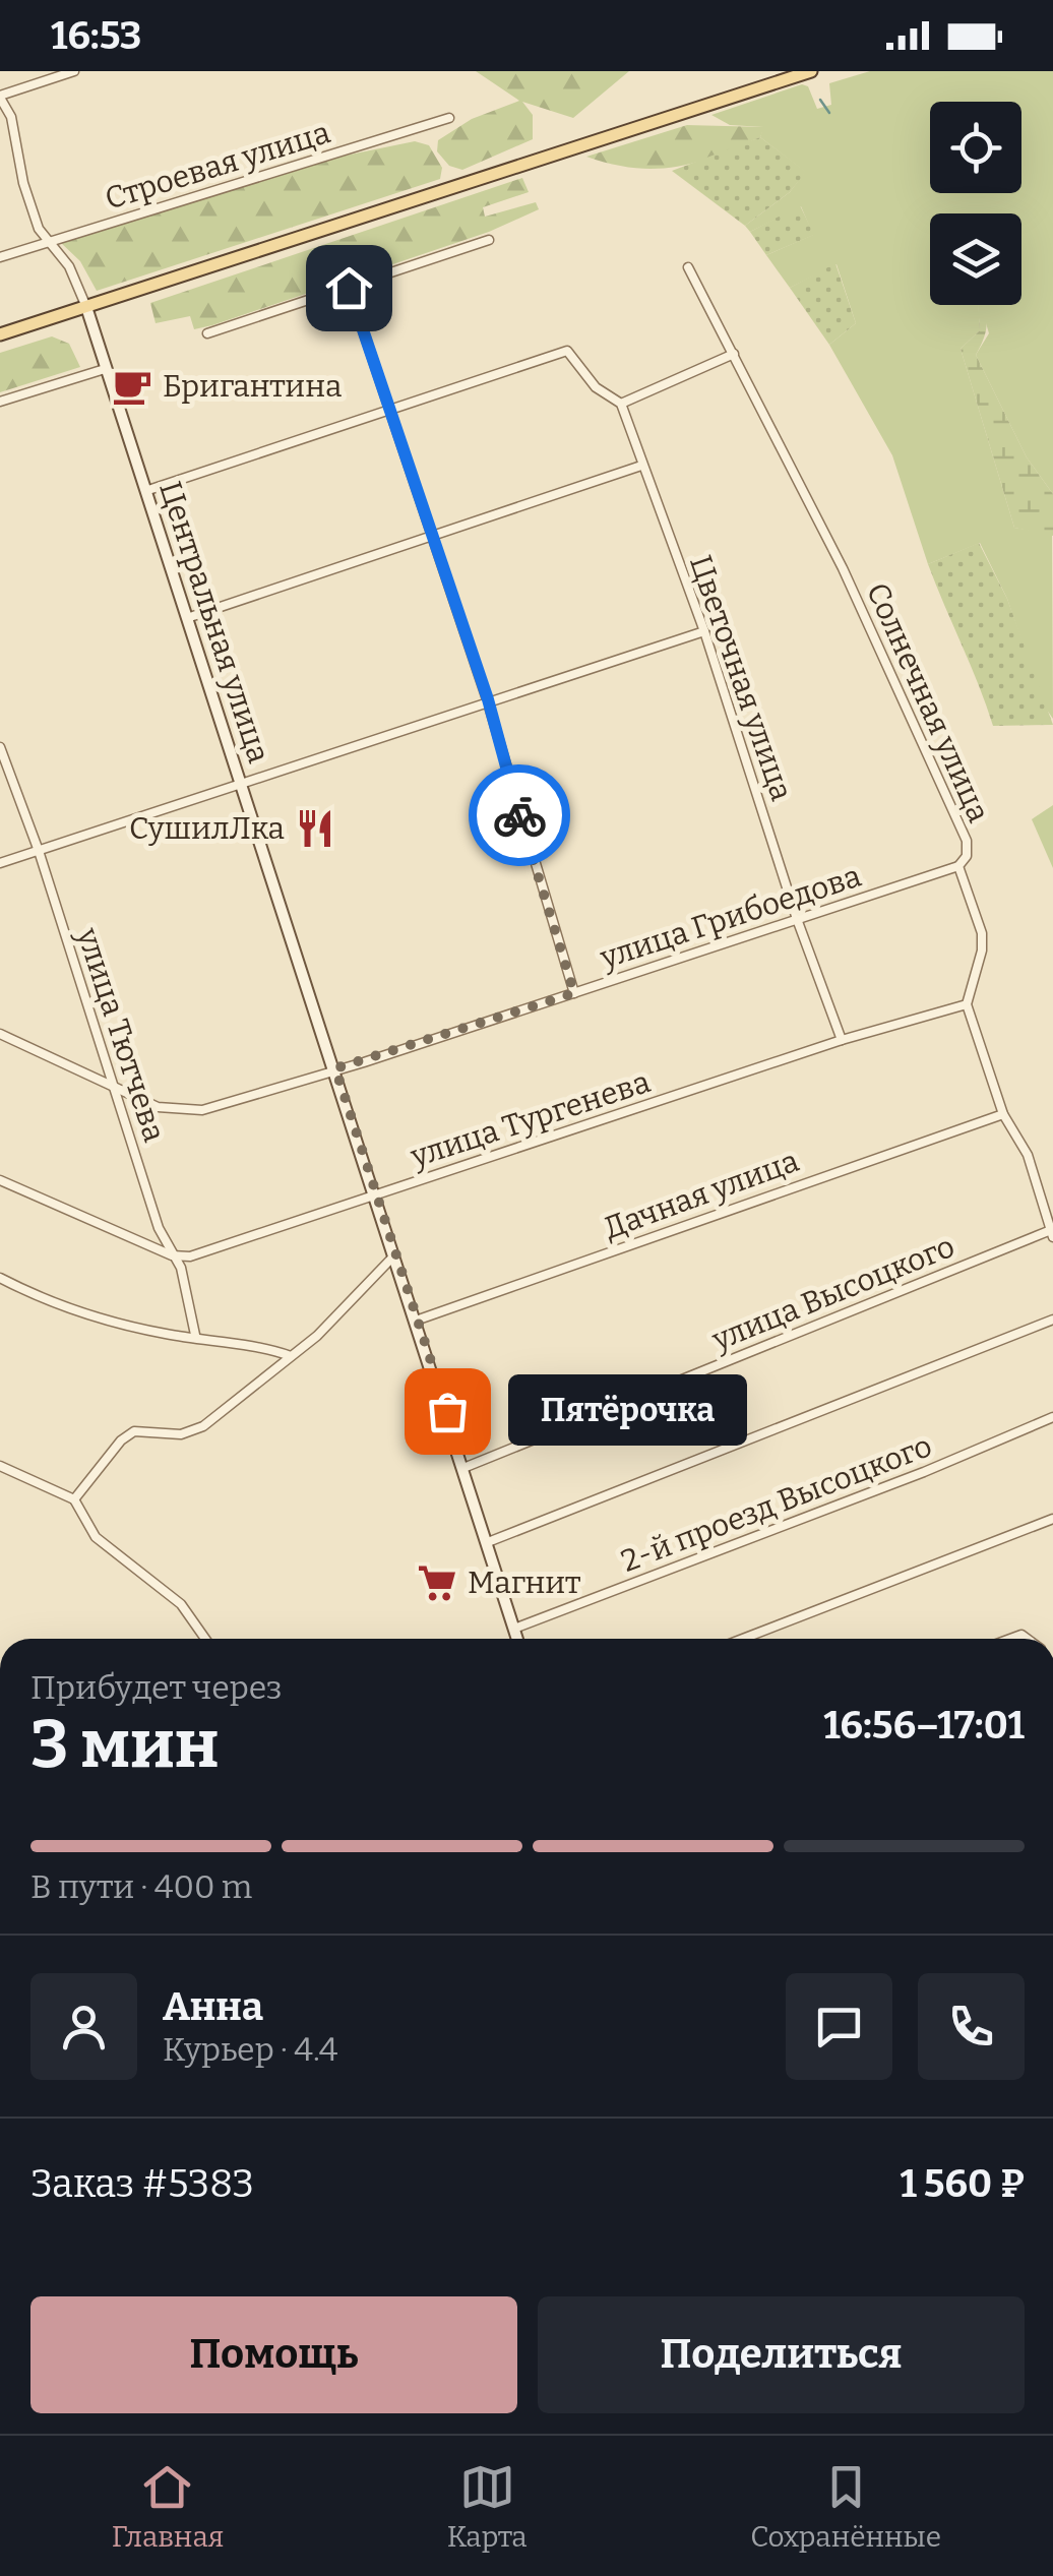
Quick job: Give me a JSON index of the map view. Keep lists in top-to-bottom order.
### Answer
{
  "streets": {
    "street": [
      "Строевая улица",
      "Центральная улица",
      "Цветочная улица",
      "Солнечная улица",
      "улица Грибоедова",
      "улица Тютчева",
      "улица Тургенева",
      "Дачная улица",
      "улица Высоцкого",
      "2-й проезд Высоцкого"
    ]
  },
  "crossings": [
    ["Центральная улица", "улица Грибоедова"],
    ["Центральная улица", "улица Тургенева"],
    ["Центральная улица", "Дачная улица"],
    ["Центральная улица", "улица Высоцкого"],
    ["Центральная улица", "2-й проезд Высоцкого"],
    ["Цветочная улица", "улица Грибоедова"],
    ["Цветочная улица", "улица Тургенева"],
    ["Солнечная улица", "улица Грибоедова"],
    ["Солнечная улица", "улица Тургенева"],
    ["улица Грибоедова", "улица Тютчева"],
    ["улица Тютчева", "улица Тургенева"]
  ],
  "places": {
    "cafe": ["Бригантина"],
    "restaurant": ["СушилЛка"],
    "other": ["Пятёрочка"],
    "supermarket": ["Магнит"]
  },
  "page": {
    "status": "16:53",
    "bubble": "Пятёрочка",
    "heading": ["3 мин", "Прибудет через", "16:56–17:01"],
    "panel": [
      "Анна",
      "Курьер · 4.4",
      "Заказ #5383",
      "1 560 ₽"
    ],
    "bar": "В пути · 400 m",
    "buttons": ["Помощь", "Поделиться"],
    "tabs": ["Главная", "Карта", "Сохранённые"]
  }
}
